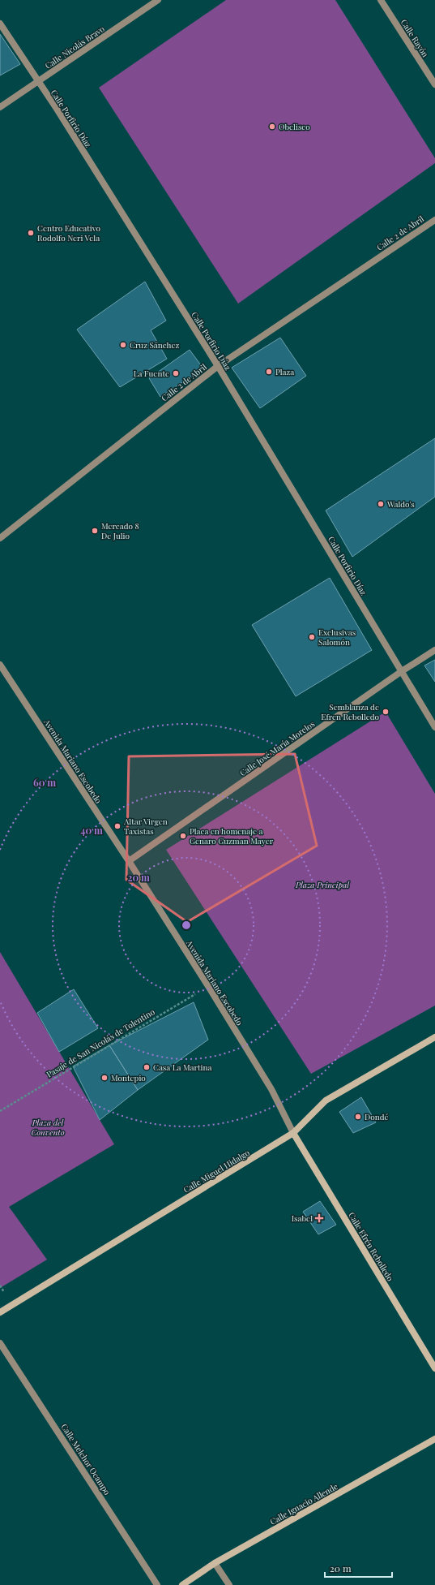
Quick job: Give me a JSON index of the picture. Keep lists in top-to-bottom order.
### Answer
{
  "streets": {
    "main road": ["Calle Miguel Hidalgo", "Calle Efrén Rebolledo", "Calle Ignacio Allende"],
    "street": [
      "Calle Rayón",
      "Calle Nicolás Bravo",
      "Calle Porfirio Díaz",
      "Calle 2 de Abril",
      "Calle José María Morelos",
      "Avenida Mariano Escobedo",
      "Calle Melchor Ocampo"
    ],
    "path": ["Pasaje de San Nicolás de Tolentino"]
  },
  "crossings": [
    ["Calle Nicolás Bravo", "Calle Porfirio Díaz"],
    ["Calle Porfirio Díaz", "Calle 2 de Abril"],
    ["Calle Porfirio Díaz", "Calle José María Morelos"],
    ["Calle José María Morelos", "Avenida Mariano Escobedo"],
    ["Avenida Mariano Escobedo", "Pasaje de San Nicolás de Tolentino"],
    ["Avenida Mariano Escobedo", "Calle Miguel Hidalgo"],
    ["Avenida Mariano Escobedo", "Calle Efrén Rebolledo"],
    ["Calle Miguel Hidalgo", "Calle Efrén Rebolledo"]
  ],
  "parks": ["Plaza Principal", "Plaza del Convento"],
  "places": {
    "other": [
      "Obelisco",
      "Centro Educativo Rodolfo Neri Vela",
      "Cruz Sánchez",
      "Plaza",
      "La Fuente",
      "Waldo's",
      "Mercado 8 De Julio",
      "Exclusivas Salomón",
      "Semblanza de Efren Rebolledo",
      "Altar Virgen Taxistas",
      "Placa en homenaje a Genaro Guzman Mayer",
      "Casa La Martina",
      "Montepio",
      "Dondé"
    ],
    "health": ["Isabel"]
  },
  "scale_bar": "20 m",
  "rings": ["60 m", "40 m", "20 m"]
}
